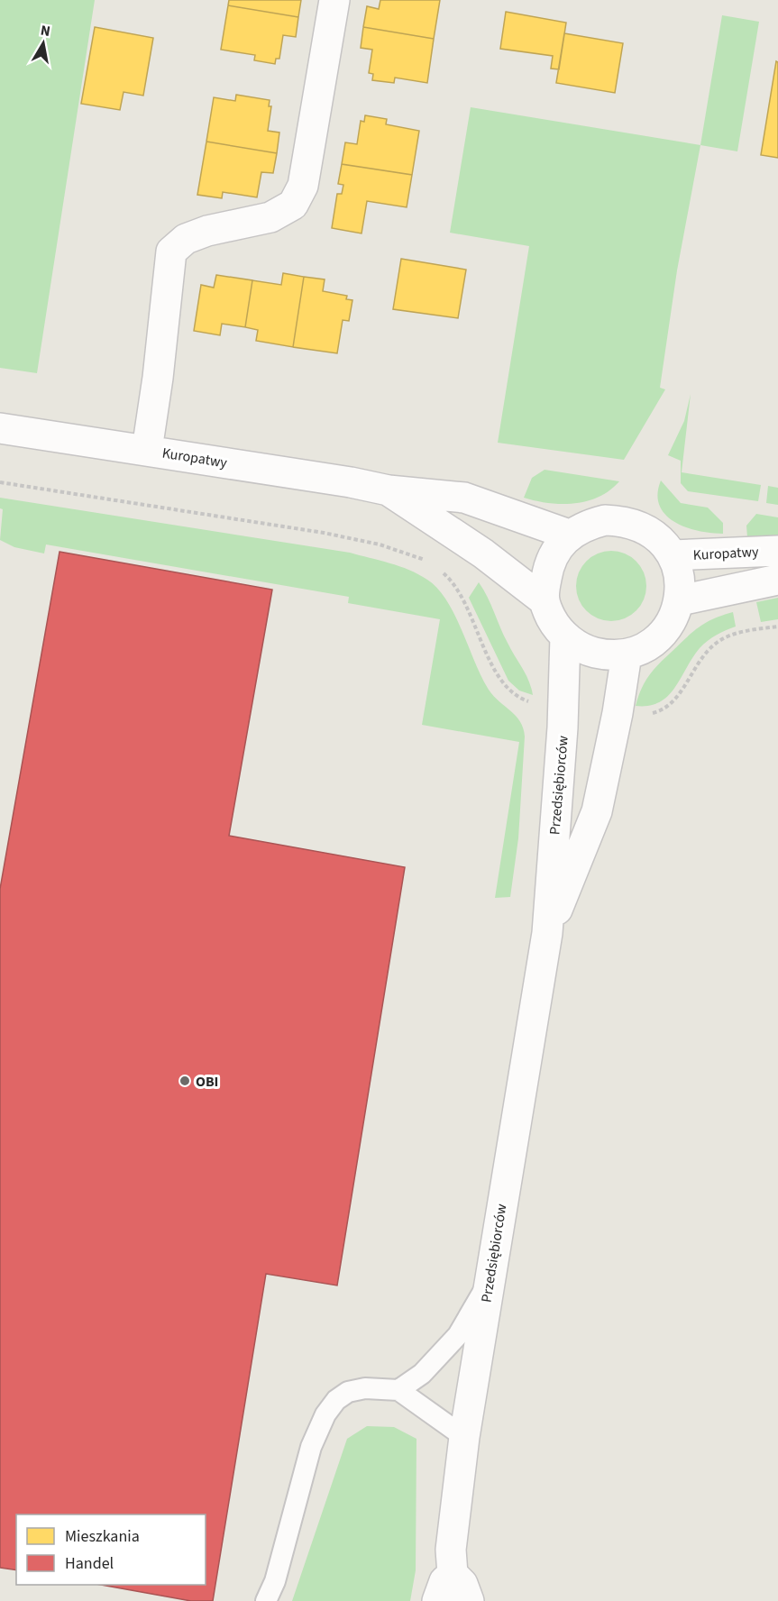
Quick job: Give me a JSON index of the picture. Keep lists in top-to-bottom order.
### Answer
{
  "streets": {
    "street": ["Kuropatwy", "Przedsiębiorców"]
  },
  "crossings": [
    ["Kuropatwy", "Przedsiębiorców"]
  ],
  "places": ["OBI"],
  "legend": ["Mieszkania", "Handel"],
  "north": "top"
}
